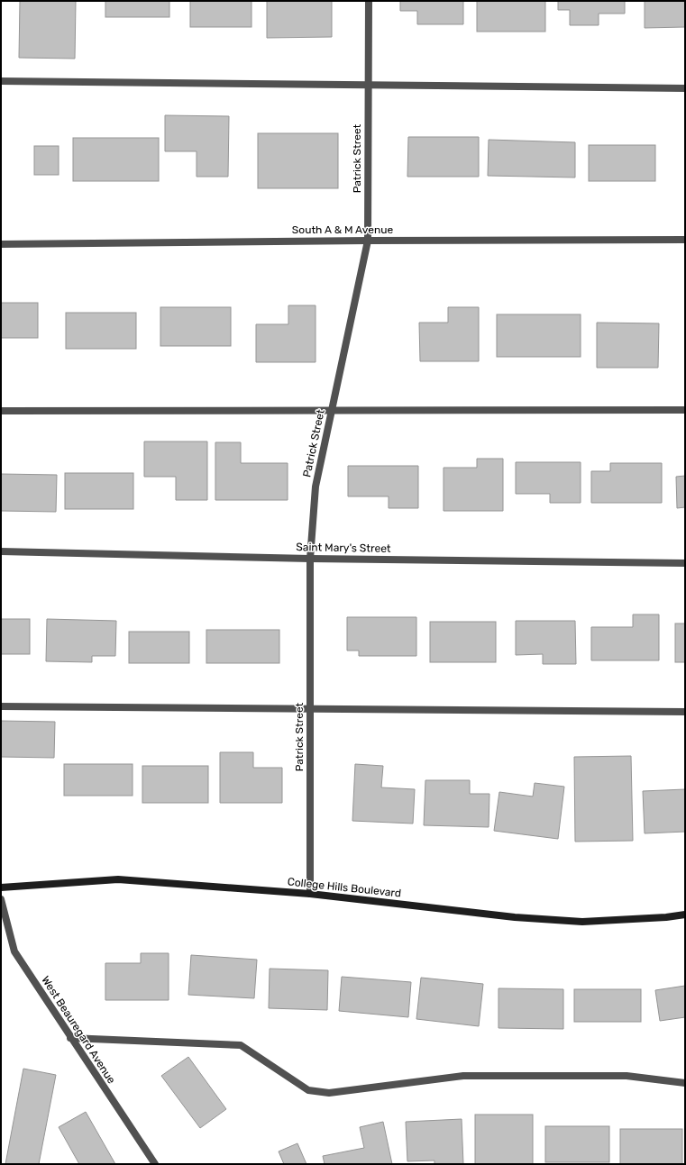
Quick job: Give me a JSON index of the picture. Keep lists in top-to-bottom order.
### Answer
{
  "streets": {
    "street": [
      "Patrick Street",
      "South A & M Avenue",
      "Saint Mary's Street",
      "College Hills Boulevard",
      "West Beauregard Avenue"
    ]
  },
  "crossings": [
    ["Patrick Street", "South A & M Avenue"],
    ["Patrick Street", "Saint Mary's Street"],
    ["Patrick Street", "College Hills Boulevard"]
  ]
}
